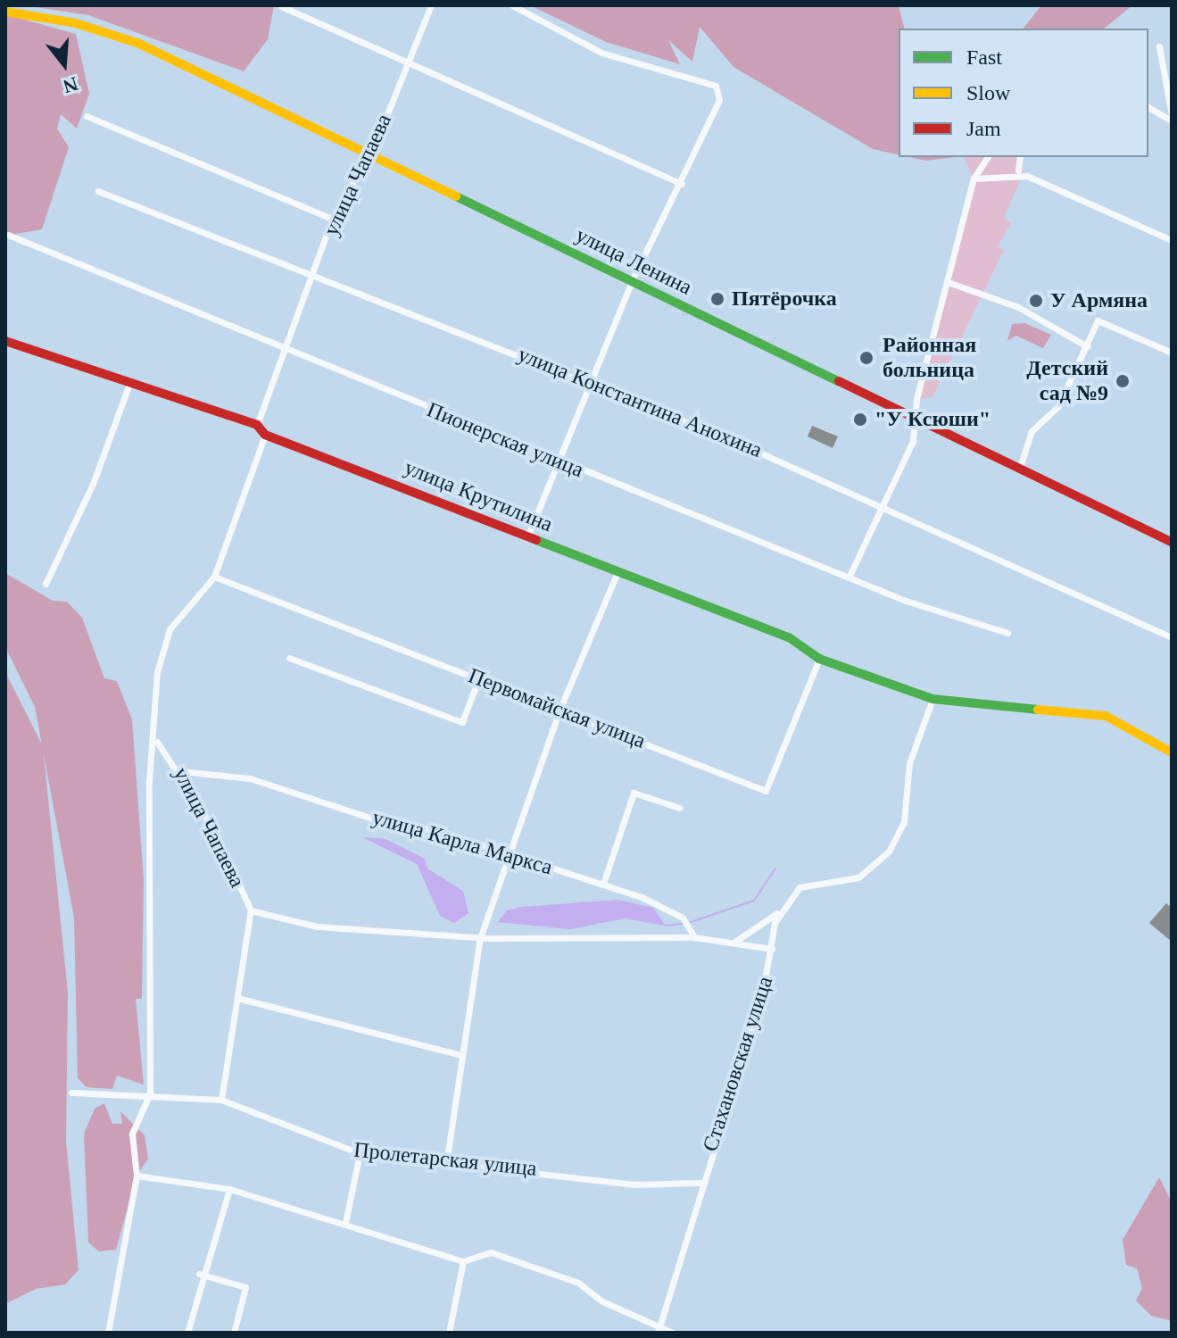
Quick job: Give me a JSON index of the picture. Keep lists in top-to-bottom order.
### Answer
{
  "streets": {
    "main road": ["улица Ленина", "улица Крутилина"],
    "street": [
      "улица Чапаева",
      "улица Константина Анохина",
      "Пионерская улица",
      "Первомайская улица",
      "улица Карла Маркса",
      "Стахановская улица",
      "Пролетарская улица"
    ]
  },
  "crossings": [
    ["улица Чапаева", "улица Ленина"],
    ["улица Чапаева", "улица Константина Анохина"],
    ["улица Чапаева", "Пионерская улица"],
    ["улица Чапаева", "улица Крутилина"],
    ["улица Чапаева", "улица Карла Маркса"],
    ["улица Крутилина", "Первомайская улица"],
    ["Стахановская улица", "Пролетарская улица"]
  ],
  "places": [
    "Пятёрочка",
    "У Армяна",
    "Районная больница",
    "Детский сад №9",
    "\"У Ксюши\""
  ],
  "legend": ["Fast", "Slow", "Jam"],
  "north": "bottom"
}
